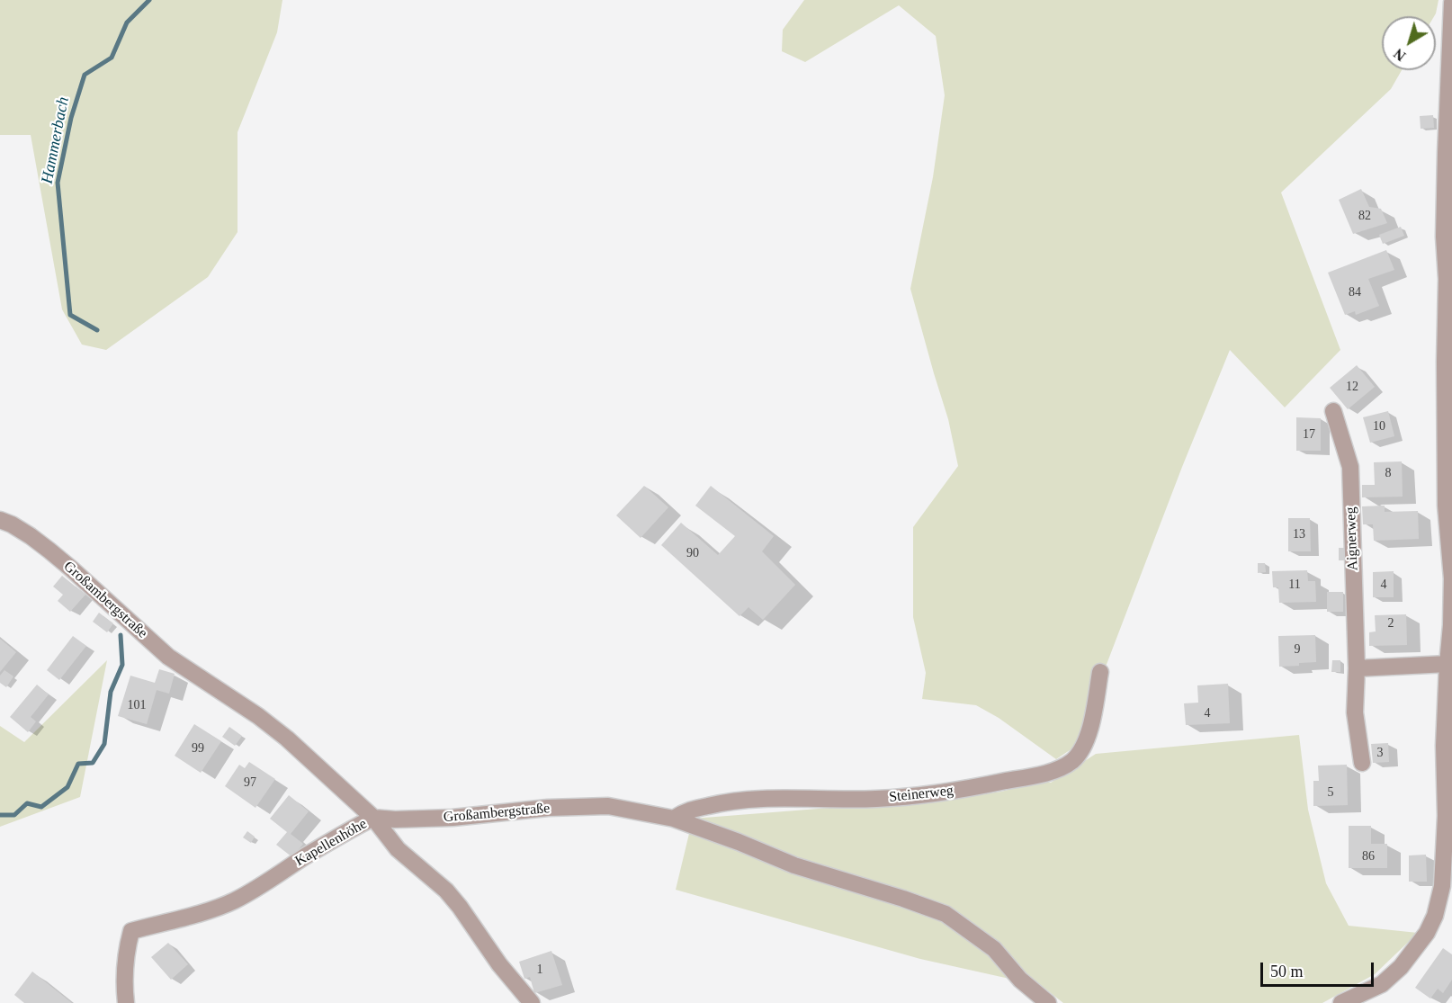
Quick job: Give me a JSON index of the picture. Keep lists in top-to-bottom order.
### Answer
{
  "streets": {
    "street": [
      "Aignerweg",
      "Großambergstraße",
      "Steinerweg",
      "Kapellenhöhe"
    ]
  },
  "crossings": [
    ["Großambergstraße", "Steinerweg"],
    ["Großambergstraße", "Kapellenhöhe"]
  ],
  "water": ["Hammerbach"],
  "house_numbers": [
    "82",
    "84",
    "12",
    "10",
    "17",
    "8",
    "13",
    "90",
    "11",
    "4",
    "2",
    "9",
    "101",
    "4",
    "99",
    "3",
    "97",
    "5",
    "86",
    "1"
  ],
  "scale_bar": "50 m",
  "north": "bottom left"
}
